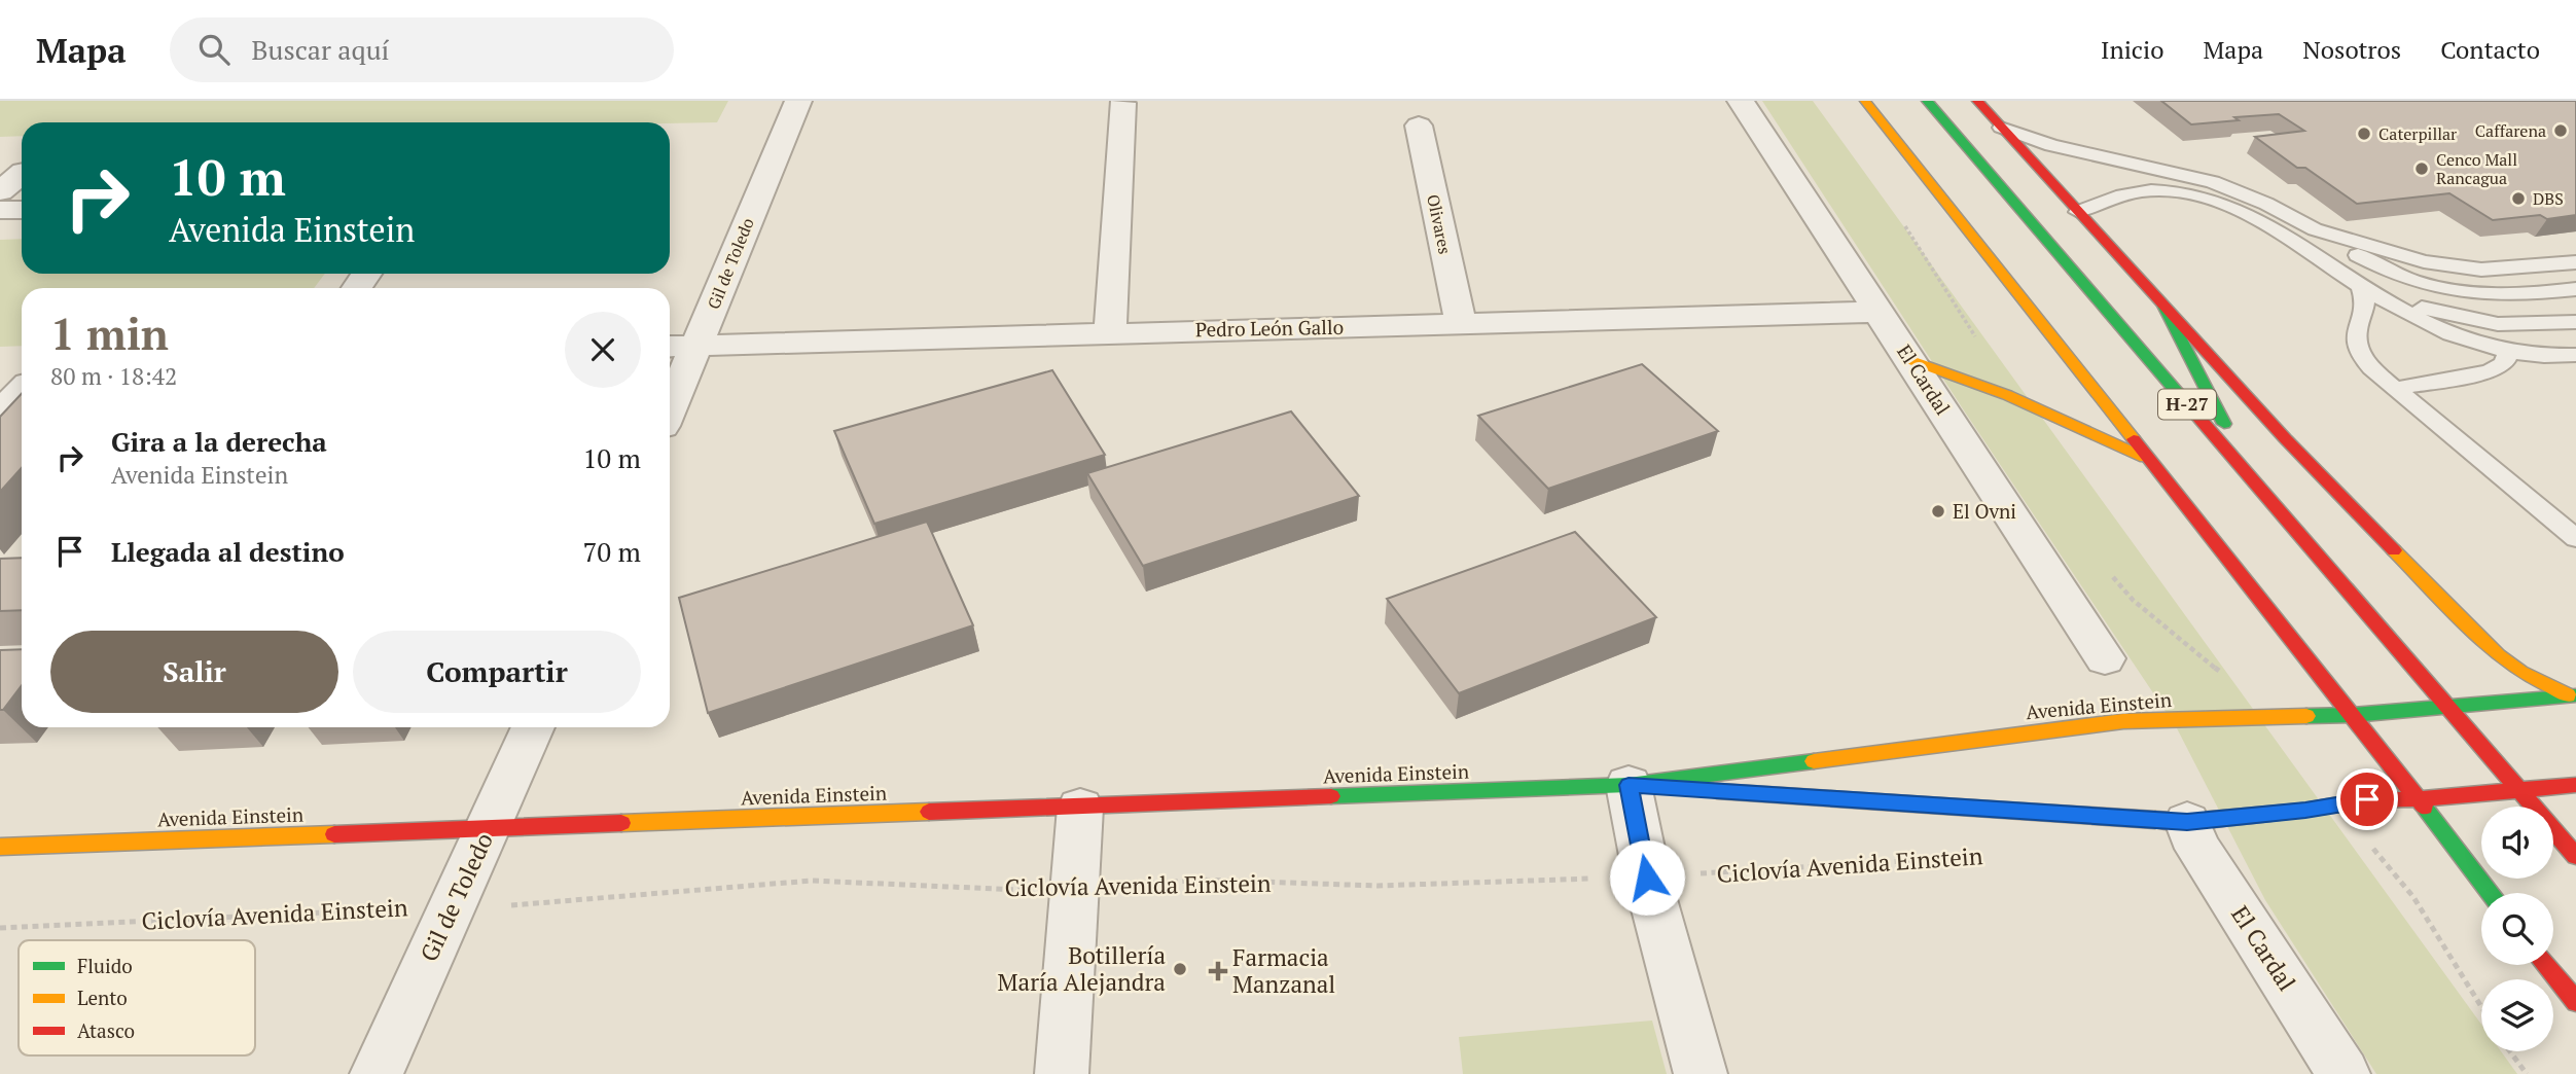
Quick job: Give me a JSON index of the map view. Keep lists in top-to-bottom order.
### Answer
{
  "streets": {
    "main road": ["H-27", "Avenida Einstein"],
    "street": [
      "Olivares",
      "Gil de Toledo",
      "Pedro León Gallo",
      "El Cardal"
    ],
    "path": ["Ciclovía Avenida Einstein"]
  },
  "crossings": [
    ["Olivares", "Pedro León Gallo"],
    ["Gil de Toledo", "Pedro León Gallo"],
    ["Gil de Toledo", "Avenida Einstein"],
    ["Gil de Toledo", "Ciclovía Avenida Einstein"],
    ["Pedro León Gallo", "El Cardal"],
    ["El Cardal", "Avenida Einstein"],
    ["H-27", "Avenida Einstein"]
  ],
  "places": {
    "other": [
      "Caffarena",
      "Caterpillar",
      "Cenco Mall Rancagua",
      "DBS",
      "El Ovni",
      "Botillería María Alejandra"
    ],
    "health": ["Farmacia Manzanal"]
  },
  "legend": ["Fluido", "Lento", "Atasco"],
  "page": {
    "header": "Mapa",
    "search": "Buscar aquí",
    "nav": [
      "Inicio",
      "Mapa",
      "Nosotros",
      "Contacto"
    ],
    "turn": ["10 m", "Avenida Einstein"],
    "heading": ["1 min", "80 m · 18:42"],
    "list": [
      {
        "name": "Gira a la derecha",
        "note": "Avenida Einstein",
        "value": "10 m"
      },
      {
        "name": "Llegada al destino",
        "value": "70 m"
      }
    ],
    "buttons": ["Salir", "Compartir"]
  }
}
